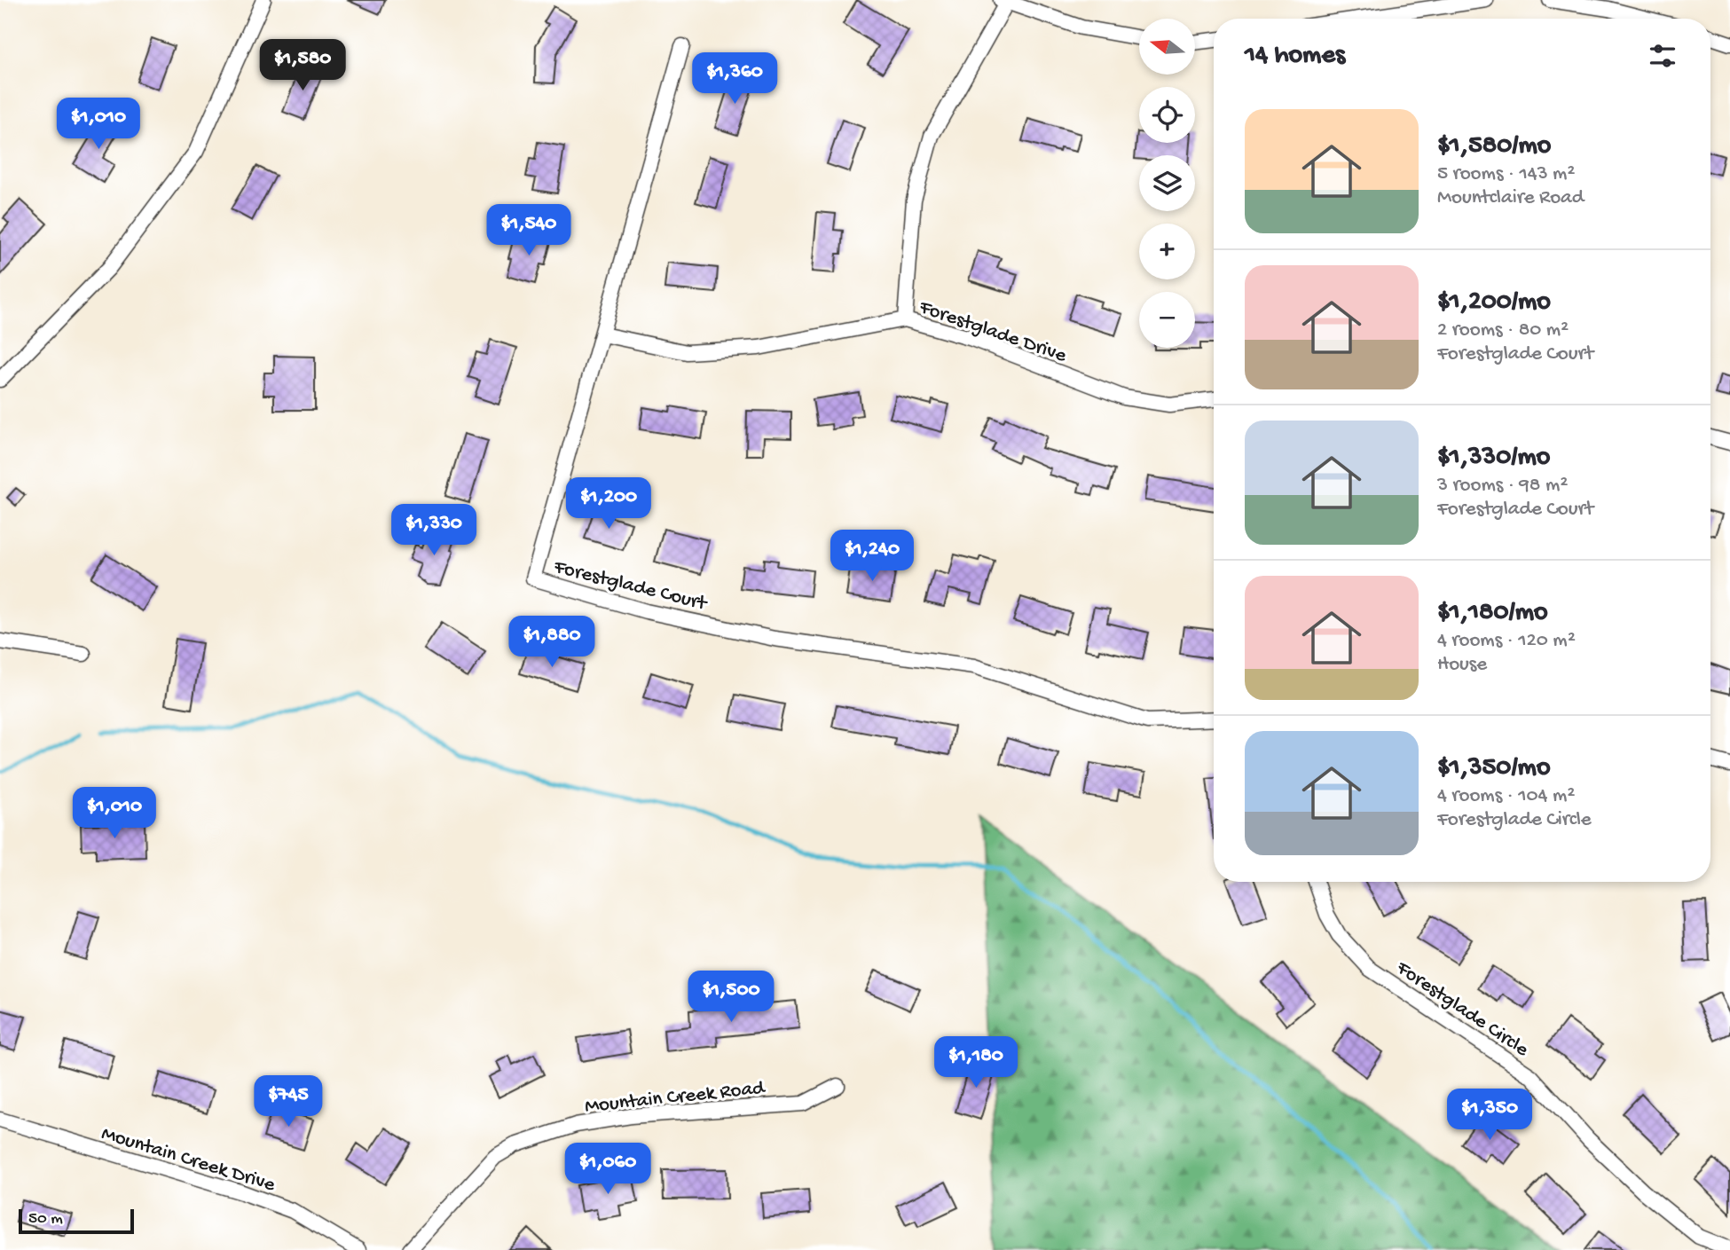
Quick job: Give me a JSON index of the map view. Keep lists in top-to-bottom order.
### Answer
{
  "streets": {
    "street": [
      "Forestglade Drive",
      "Forestglade Court",
      "Forestglade Circle",
      "Mountain Creek Road",
      "Mountain Creek Drive"
    ]
  },
  "crossings": [
    ["Forestglade Drive", "Forestglade Court"]
  ],
  "scale_bar": "50 m",
  "north": "left",
  "page": {
    "map_buttons": ["+", "−"],
    "heading": "14 homes",
    "price": [
      "$1,580",
      "$1,360",
      "$1,010",
      "$1,540",
      "$1,200",
      "$1,330",
      "$1,240",
      "$1,880",
      "$1,010",
      "$1,500",
      "$1,180",
      "$745",
      "$1,350",
      "$1,060"
    ],
    "list": [
      {
        "name": "$1,580/mo",
        "note": "5 rooms · 143 m² · Mountclaire Road"
      },
      {
        "name": "$1,200/mo",
        "note": "2 rooms · 80 m² · Forestglade Court"
      },
      {
        "name": "$1,330/mo",
        "note": "3 rooms · 98 m² · Forestglade Court"
      },
      {
        "name": "$1,180/mo",
        "note": "4 rooms · 120 m² · House"
      },
      {
        "name": "$1,350/mo",
        "note": "4 rooms · 104 m² · Forestglade Circle"
      }
    ],
    "scale": "50 m"
  }
}
